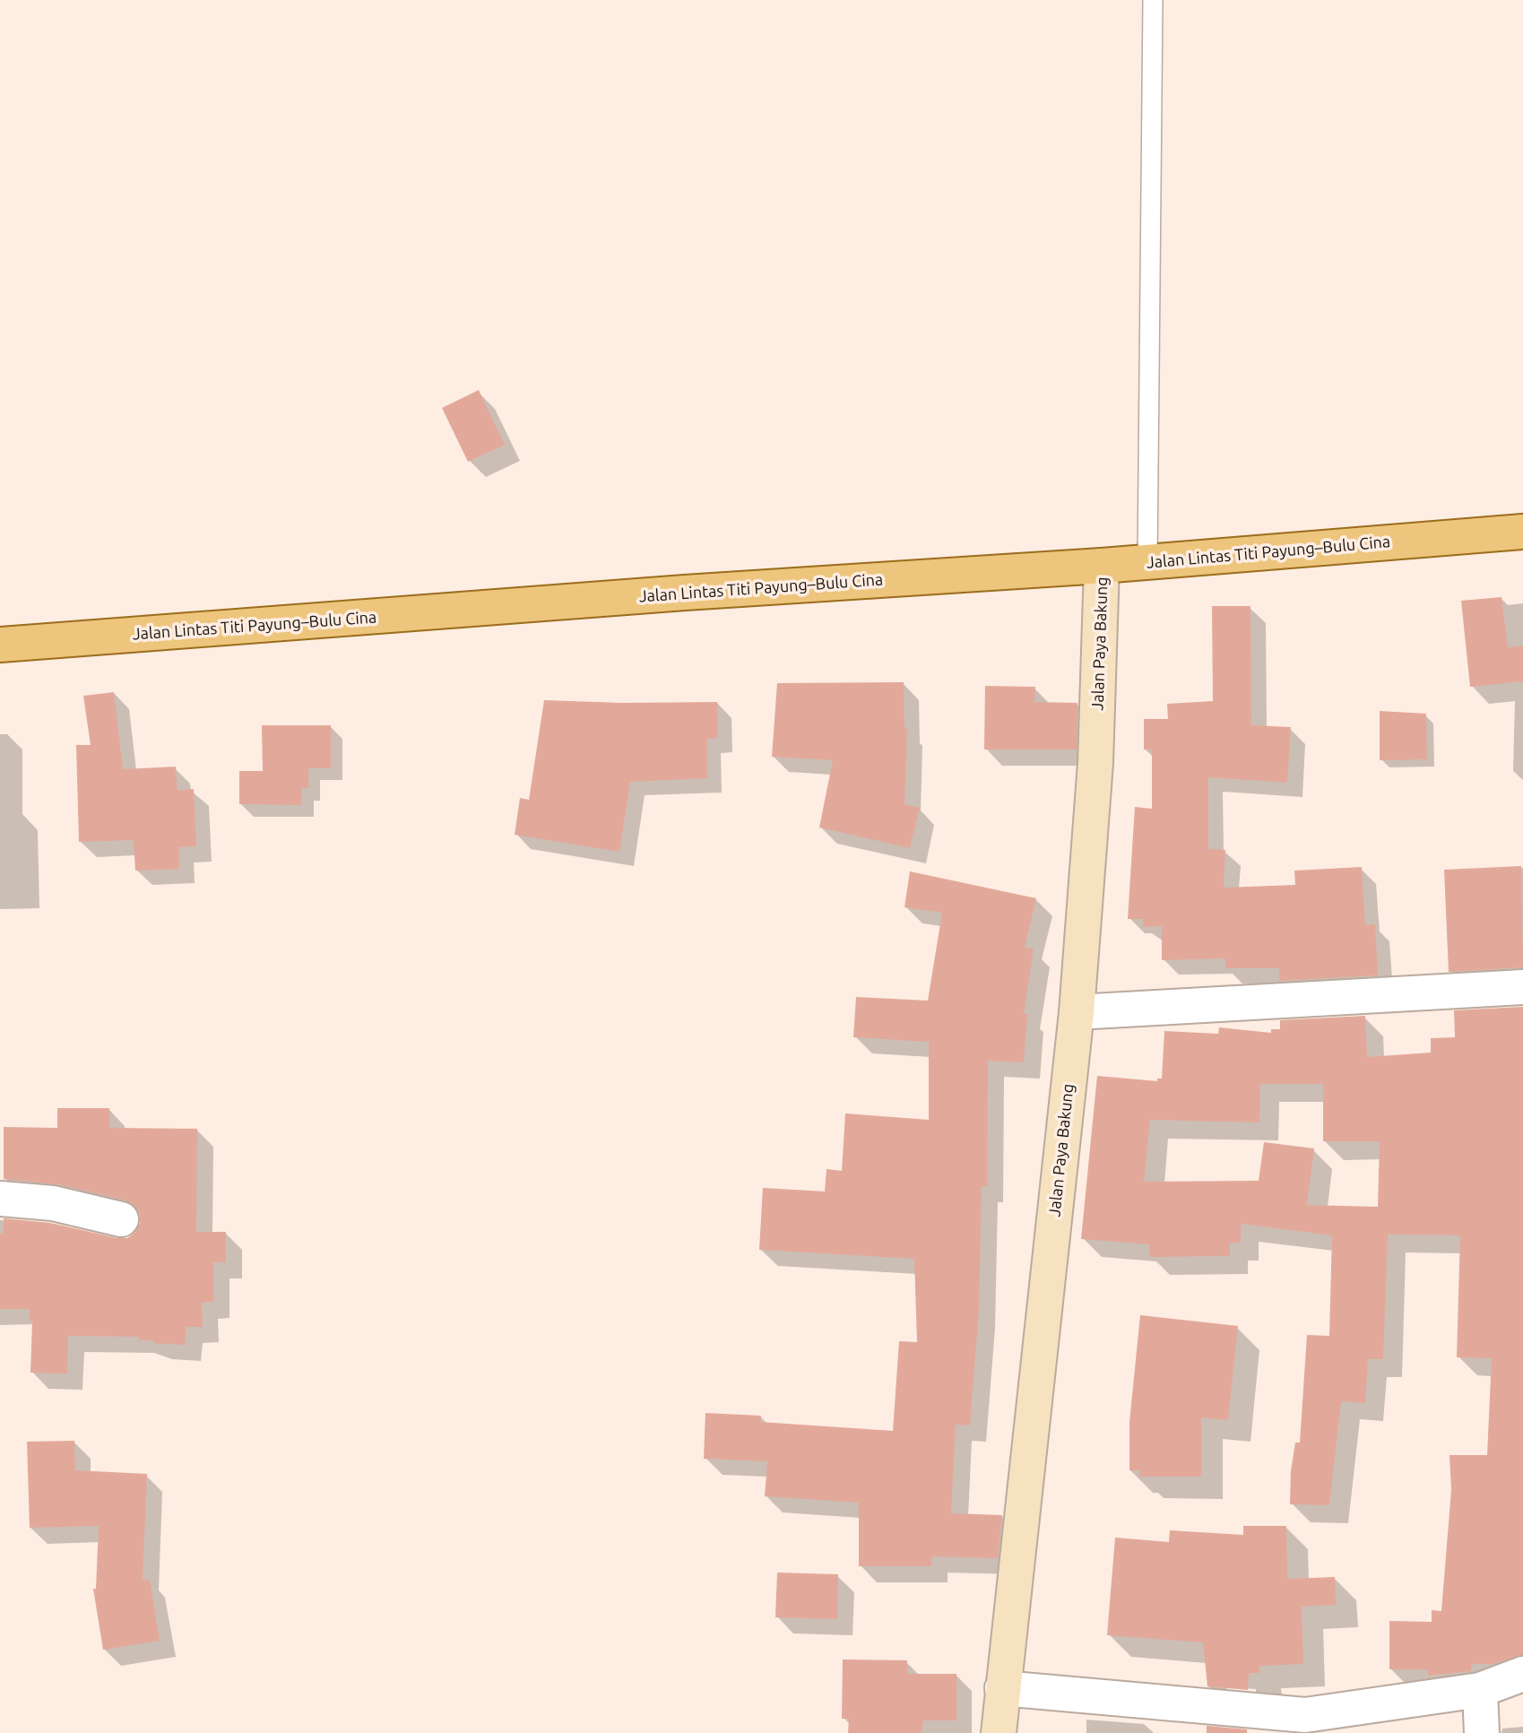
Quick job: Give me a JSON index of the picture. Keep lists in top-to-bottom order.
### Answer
{
  "streets": {
    "main road": ["Jalan Lintas Titi Payung–Bulu Cina", "Jalan Paya Bakung"]
  },
  "crossings": [
    ["Jalan Lintas Titi Payung–Bulu Cina", "Jalan Paya Bakung"]
  ]
}
